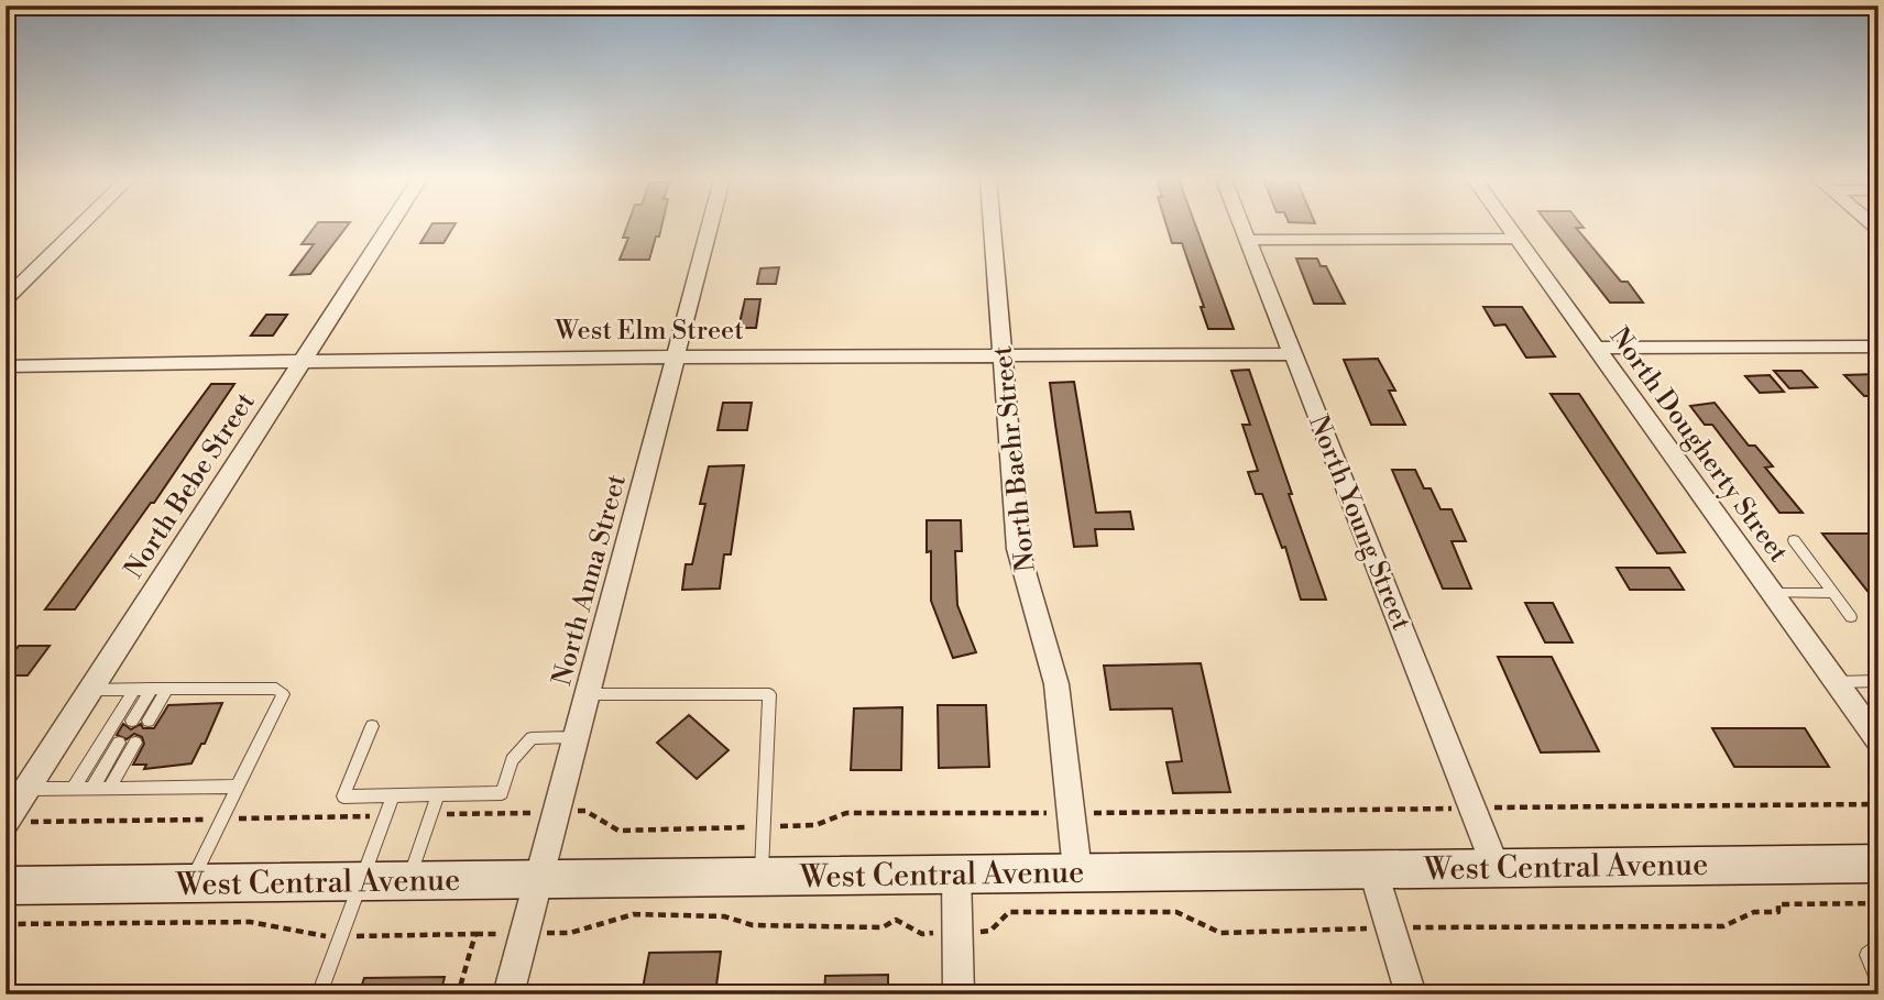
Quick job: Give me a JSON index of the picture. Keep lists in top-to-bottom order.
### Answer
{
  "streets": {
    "main road": ["West Central Avenue"],
    "street": [
      "West Elm Street",
      "North Dougherty Street",
      "North Baehr Street",
      "North Bebe Street",
      "North Young Street",
      "North Anna Street"
    ]
  },
  "crossings": [
    ["West Elm Street", "North Baehr Street"],
    ["West Elm Street", "North Bebe Street"],
    ["West Elm Street", "North Young Street"],
    ["West Elm Street", "North Anna Street"],
    ["North Baehr Street", "West Central Avenue"],
    ["North Young Street", "West Central Avenue"],
    ["North Anna Street", "West Central Avenue"]
  ]
}
